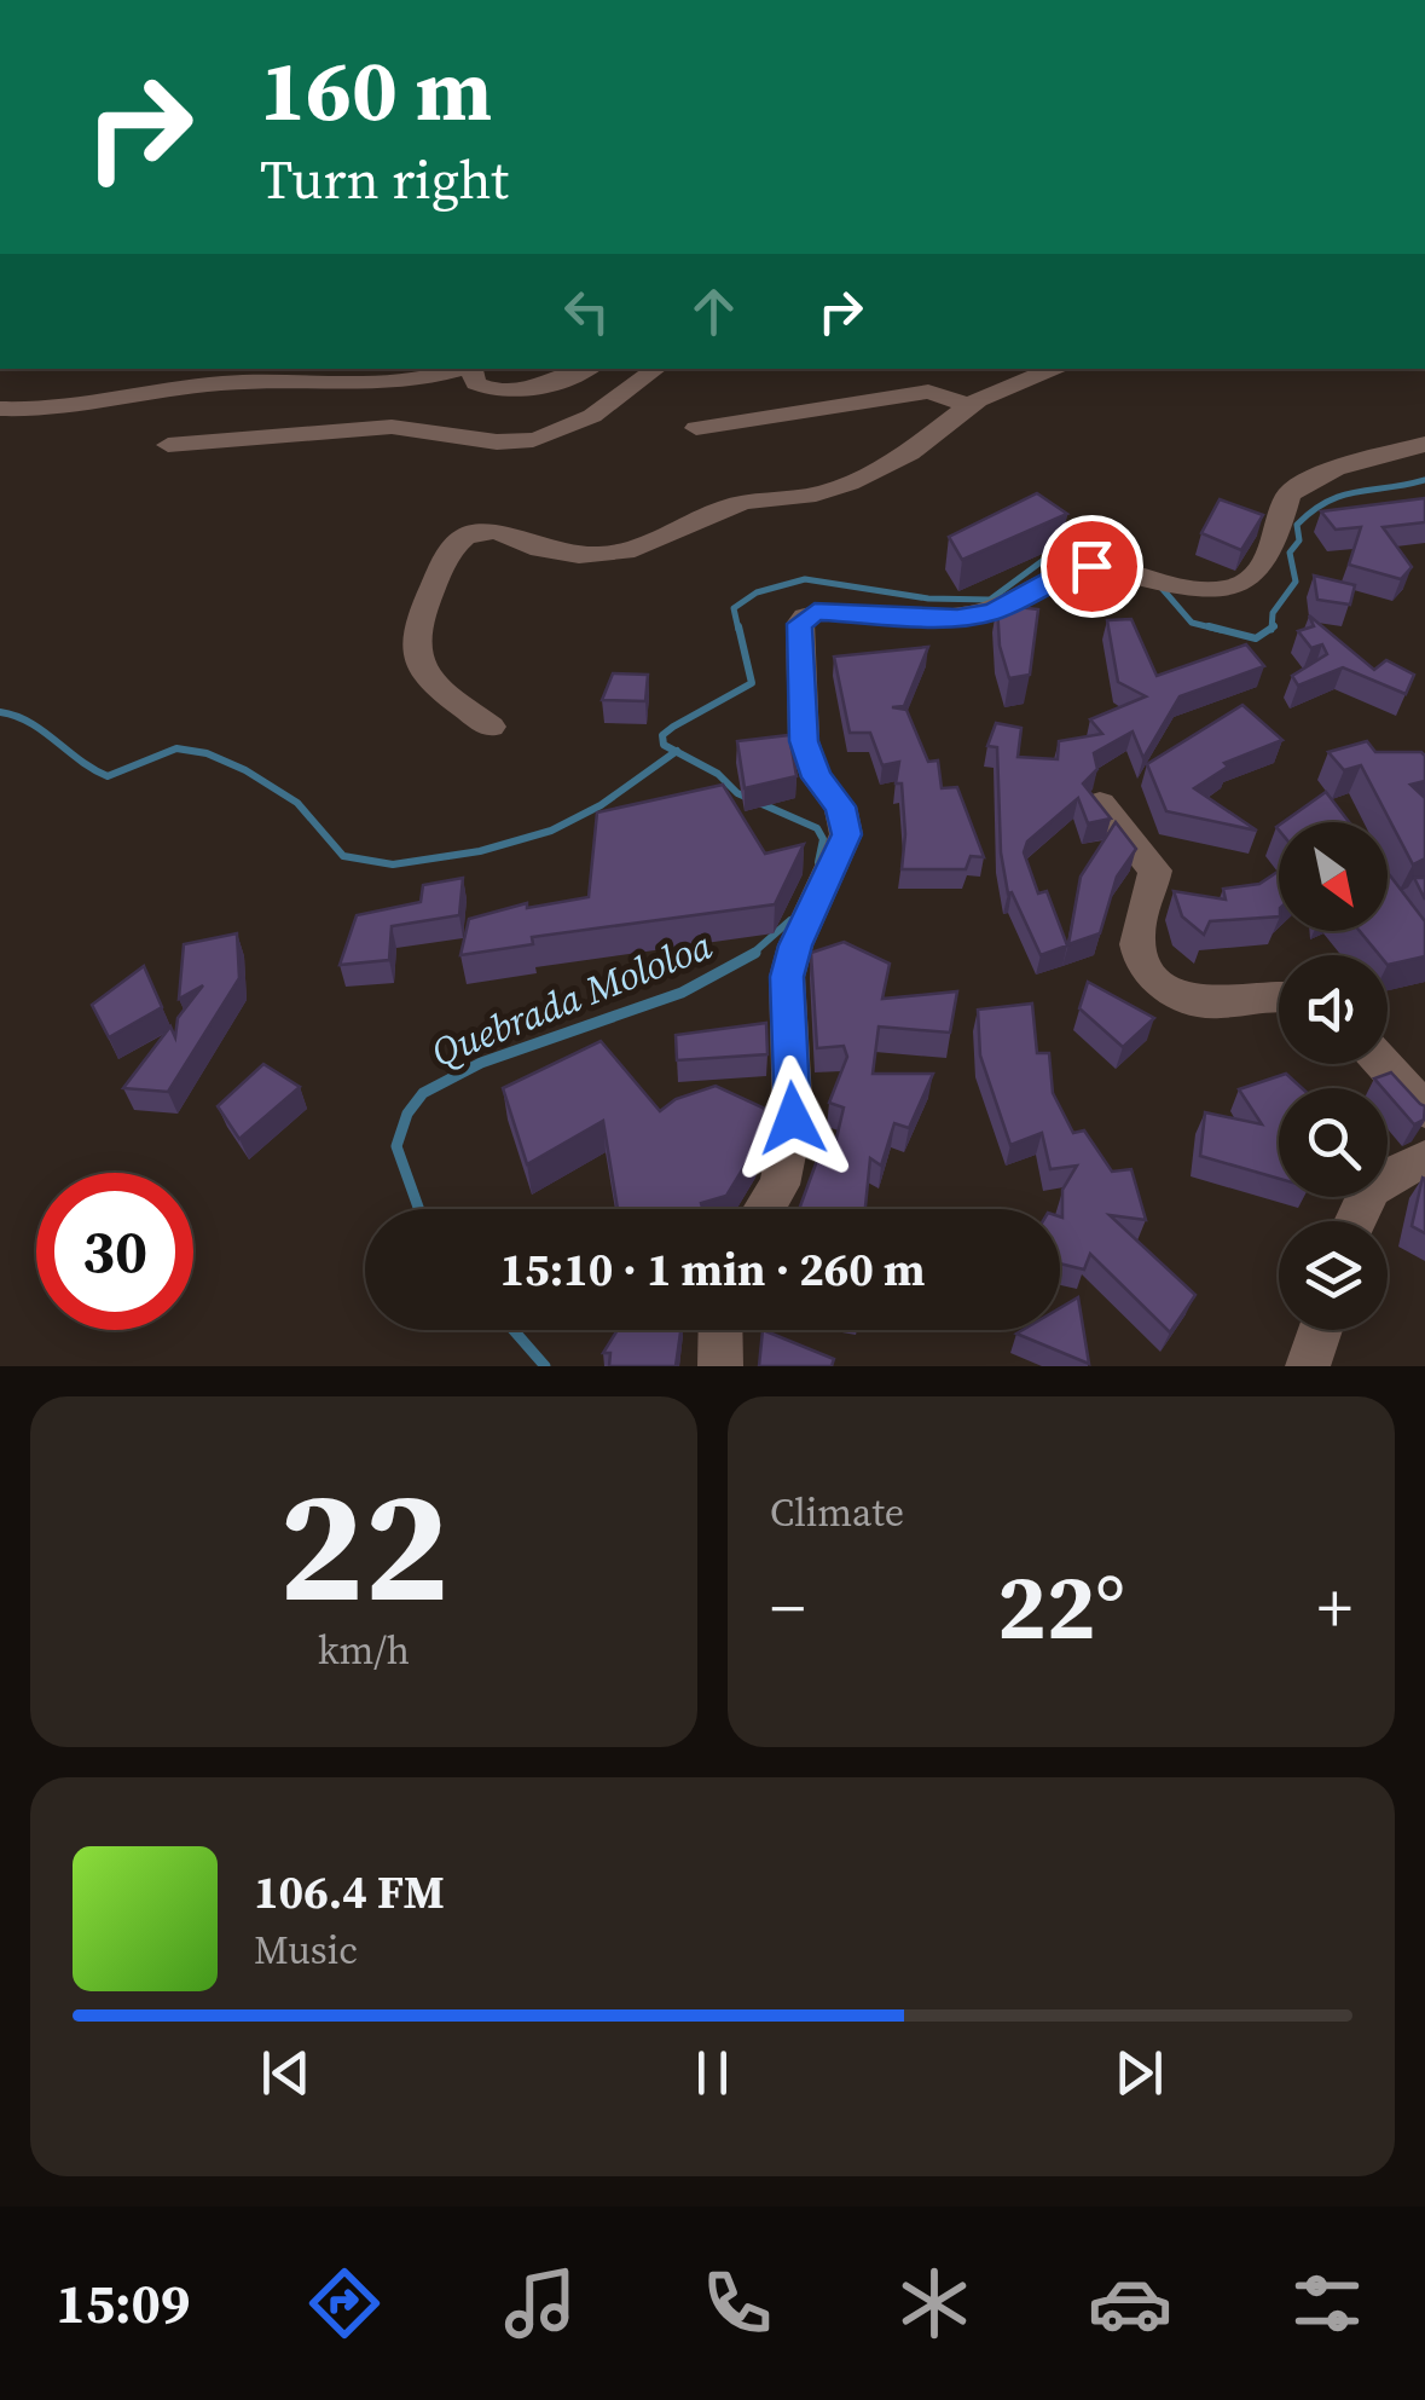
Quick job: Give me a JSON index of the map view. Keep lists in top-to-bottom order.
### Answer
{
  "water": ["Quebrada Mololoa"],
  "north": "bottom right",
  "page": {
    "turn": ["160 m", "Turn right"],
    "limit": "30",
    "trip": "15:10 · 1 min · 260 m",
    "tile": [
      ["22", "km/h"],
      "Climate"
    ],
    "heat": ["−", "22°", "+"],
    "song": ["106.4 FM", "Music"],
    "tabs": "15:09"
  }
}
